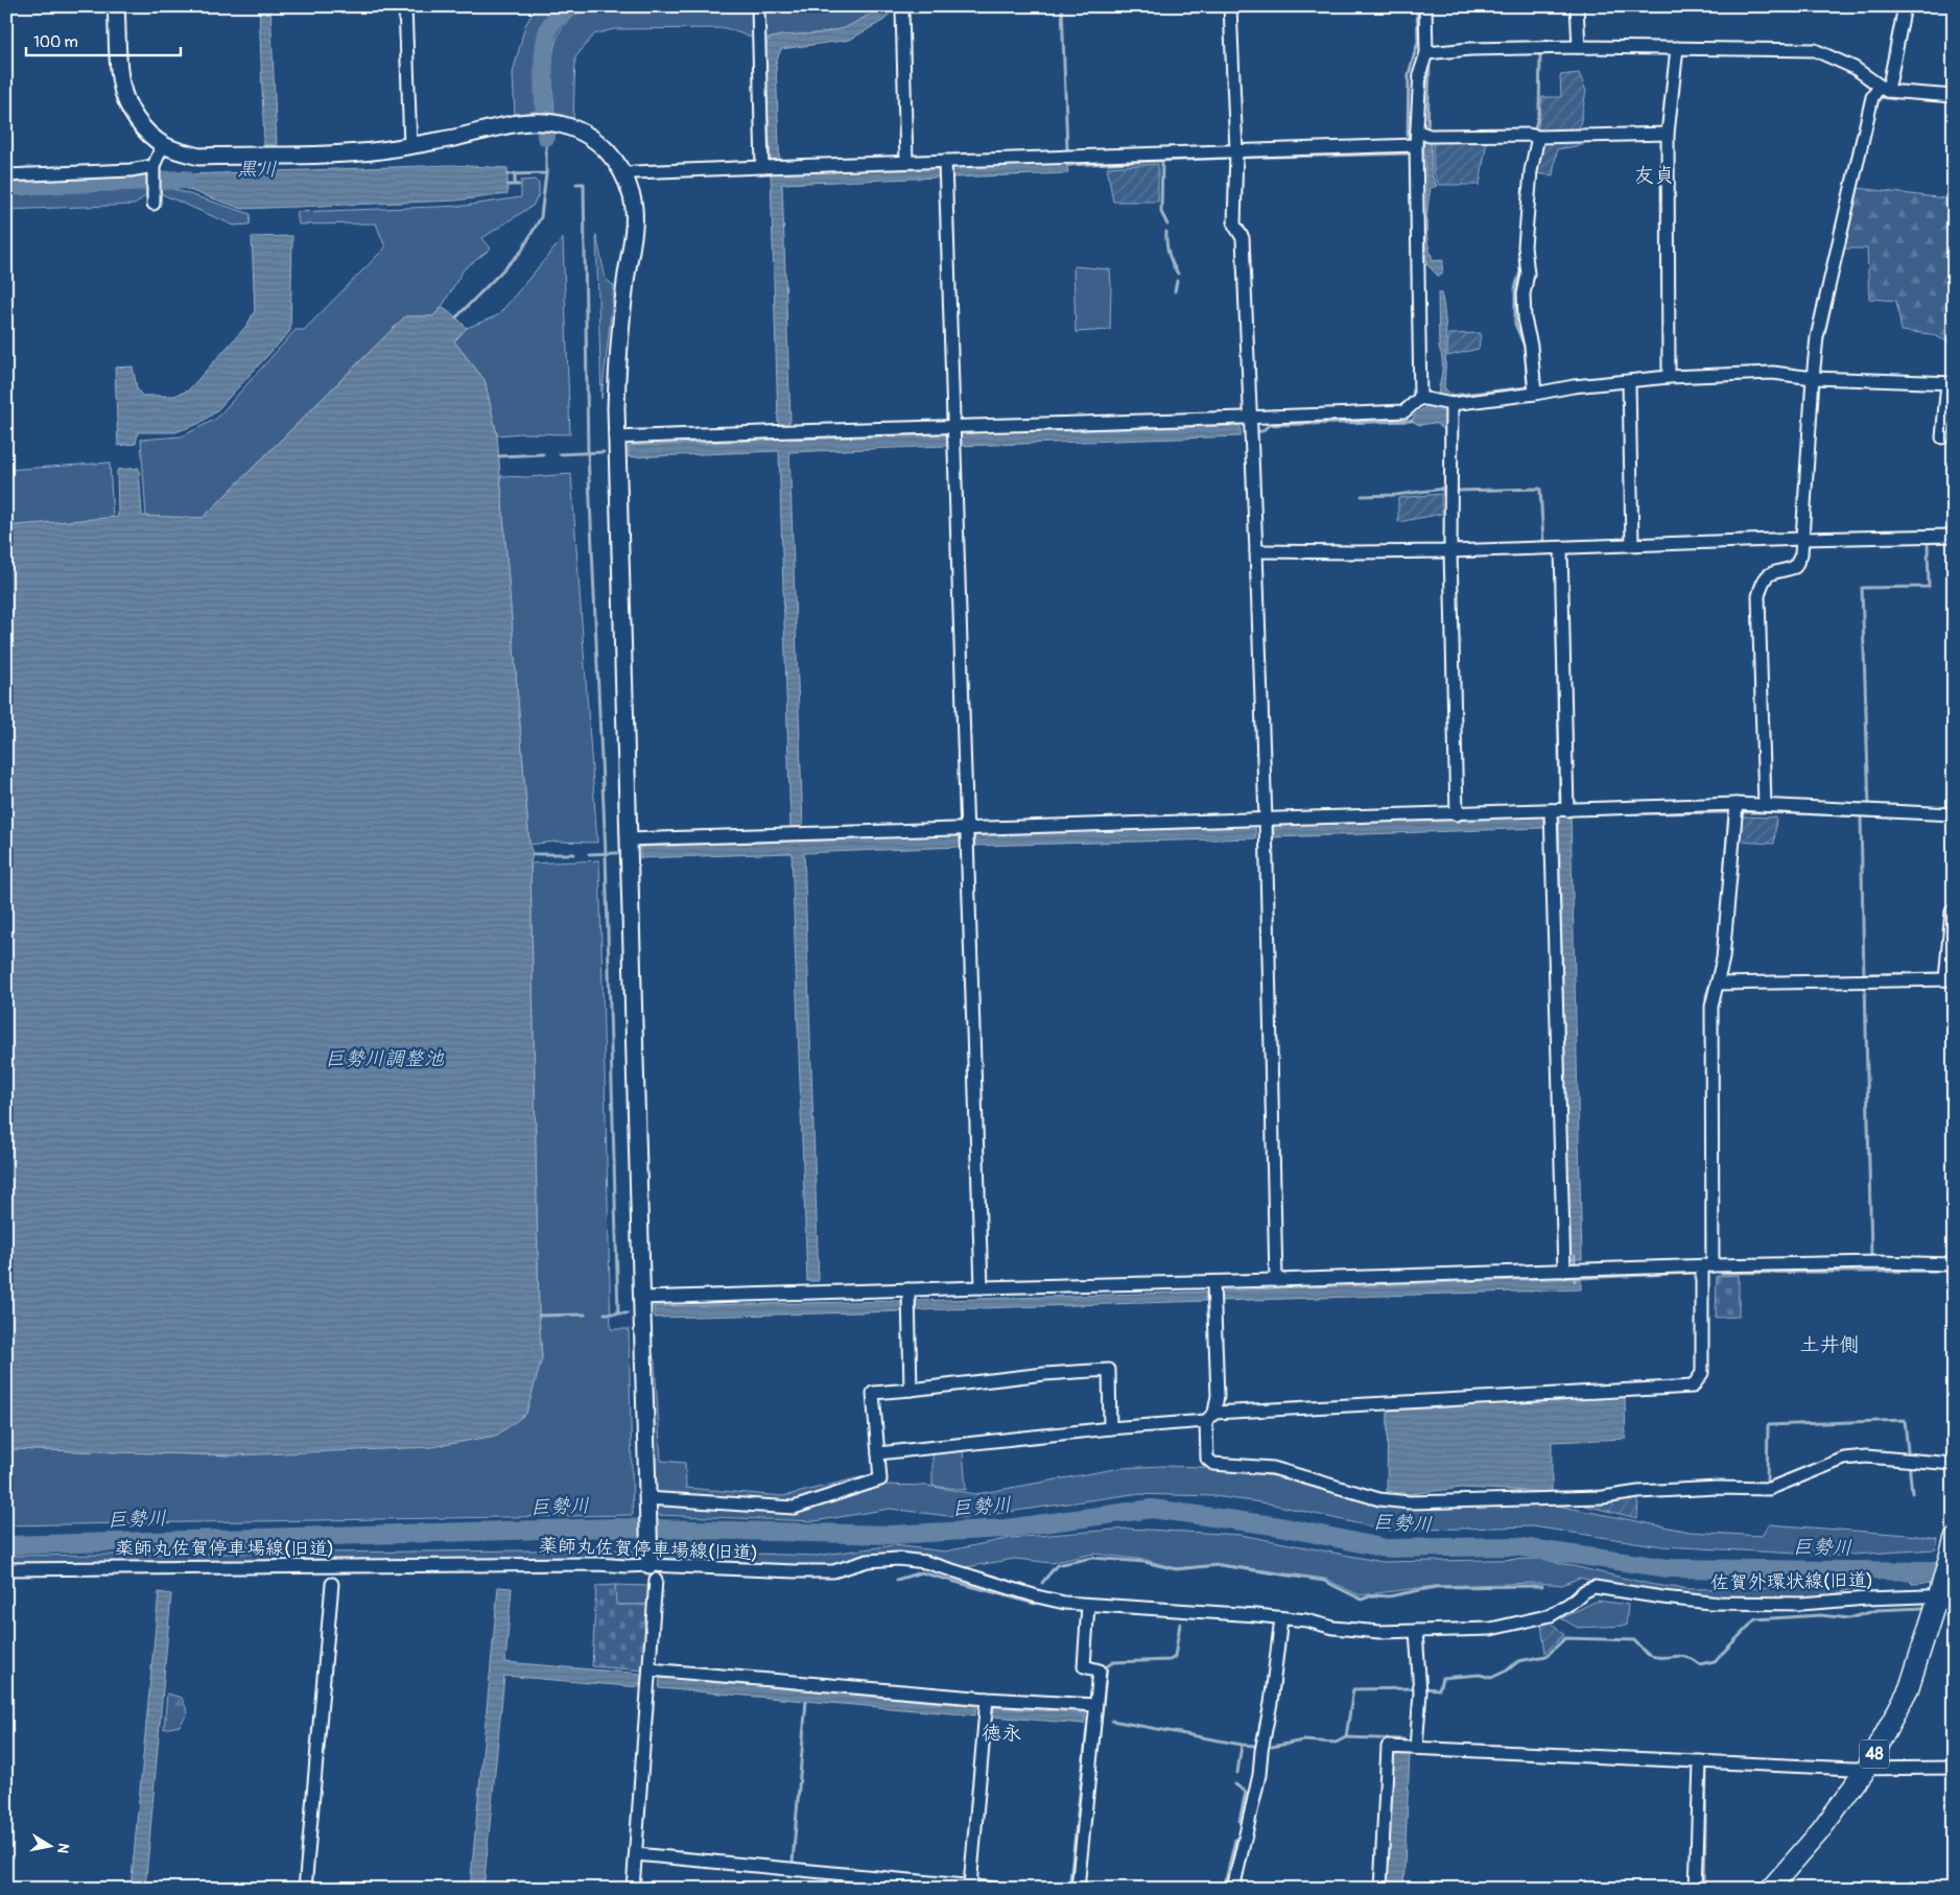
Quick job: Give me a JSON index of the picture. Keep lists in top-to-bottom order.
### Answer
{
  "streets": {
    "main road": ["48"],
    "street": ["薬師丸佐賀停車場線(旧道)", "佐賀外環状線(旧道)"]
  },
  "crossings": [
    ["薬師丸佐賀停車場線(旧道)", "佐賀外環状線(旧道)"],
    ["佐賀外環状線(旧道)", "48"]
  ],
  "districts": ["友貞", "土井側", "徳永"],
  "water": ["黒川", "巨勢川調整池", "巨勢川"],
  "scale_bar": "100 m",
  "north": "right"
}
